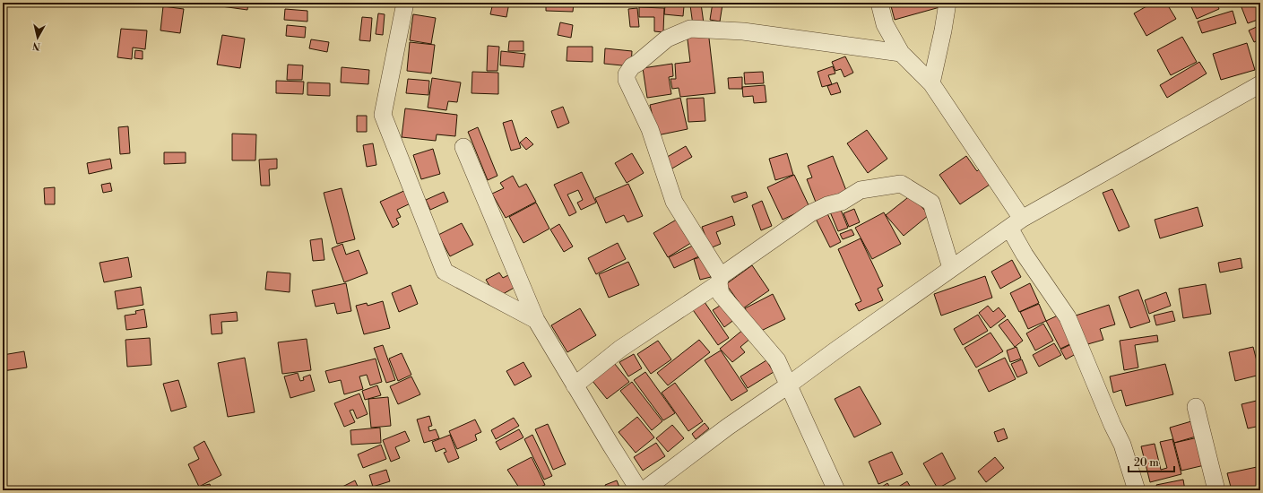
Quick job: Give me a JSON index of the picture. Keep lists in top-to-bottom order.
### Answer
{
  "scale_bar": "20 m",
  "north": "bottom"
}
